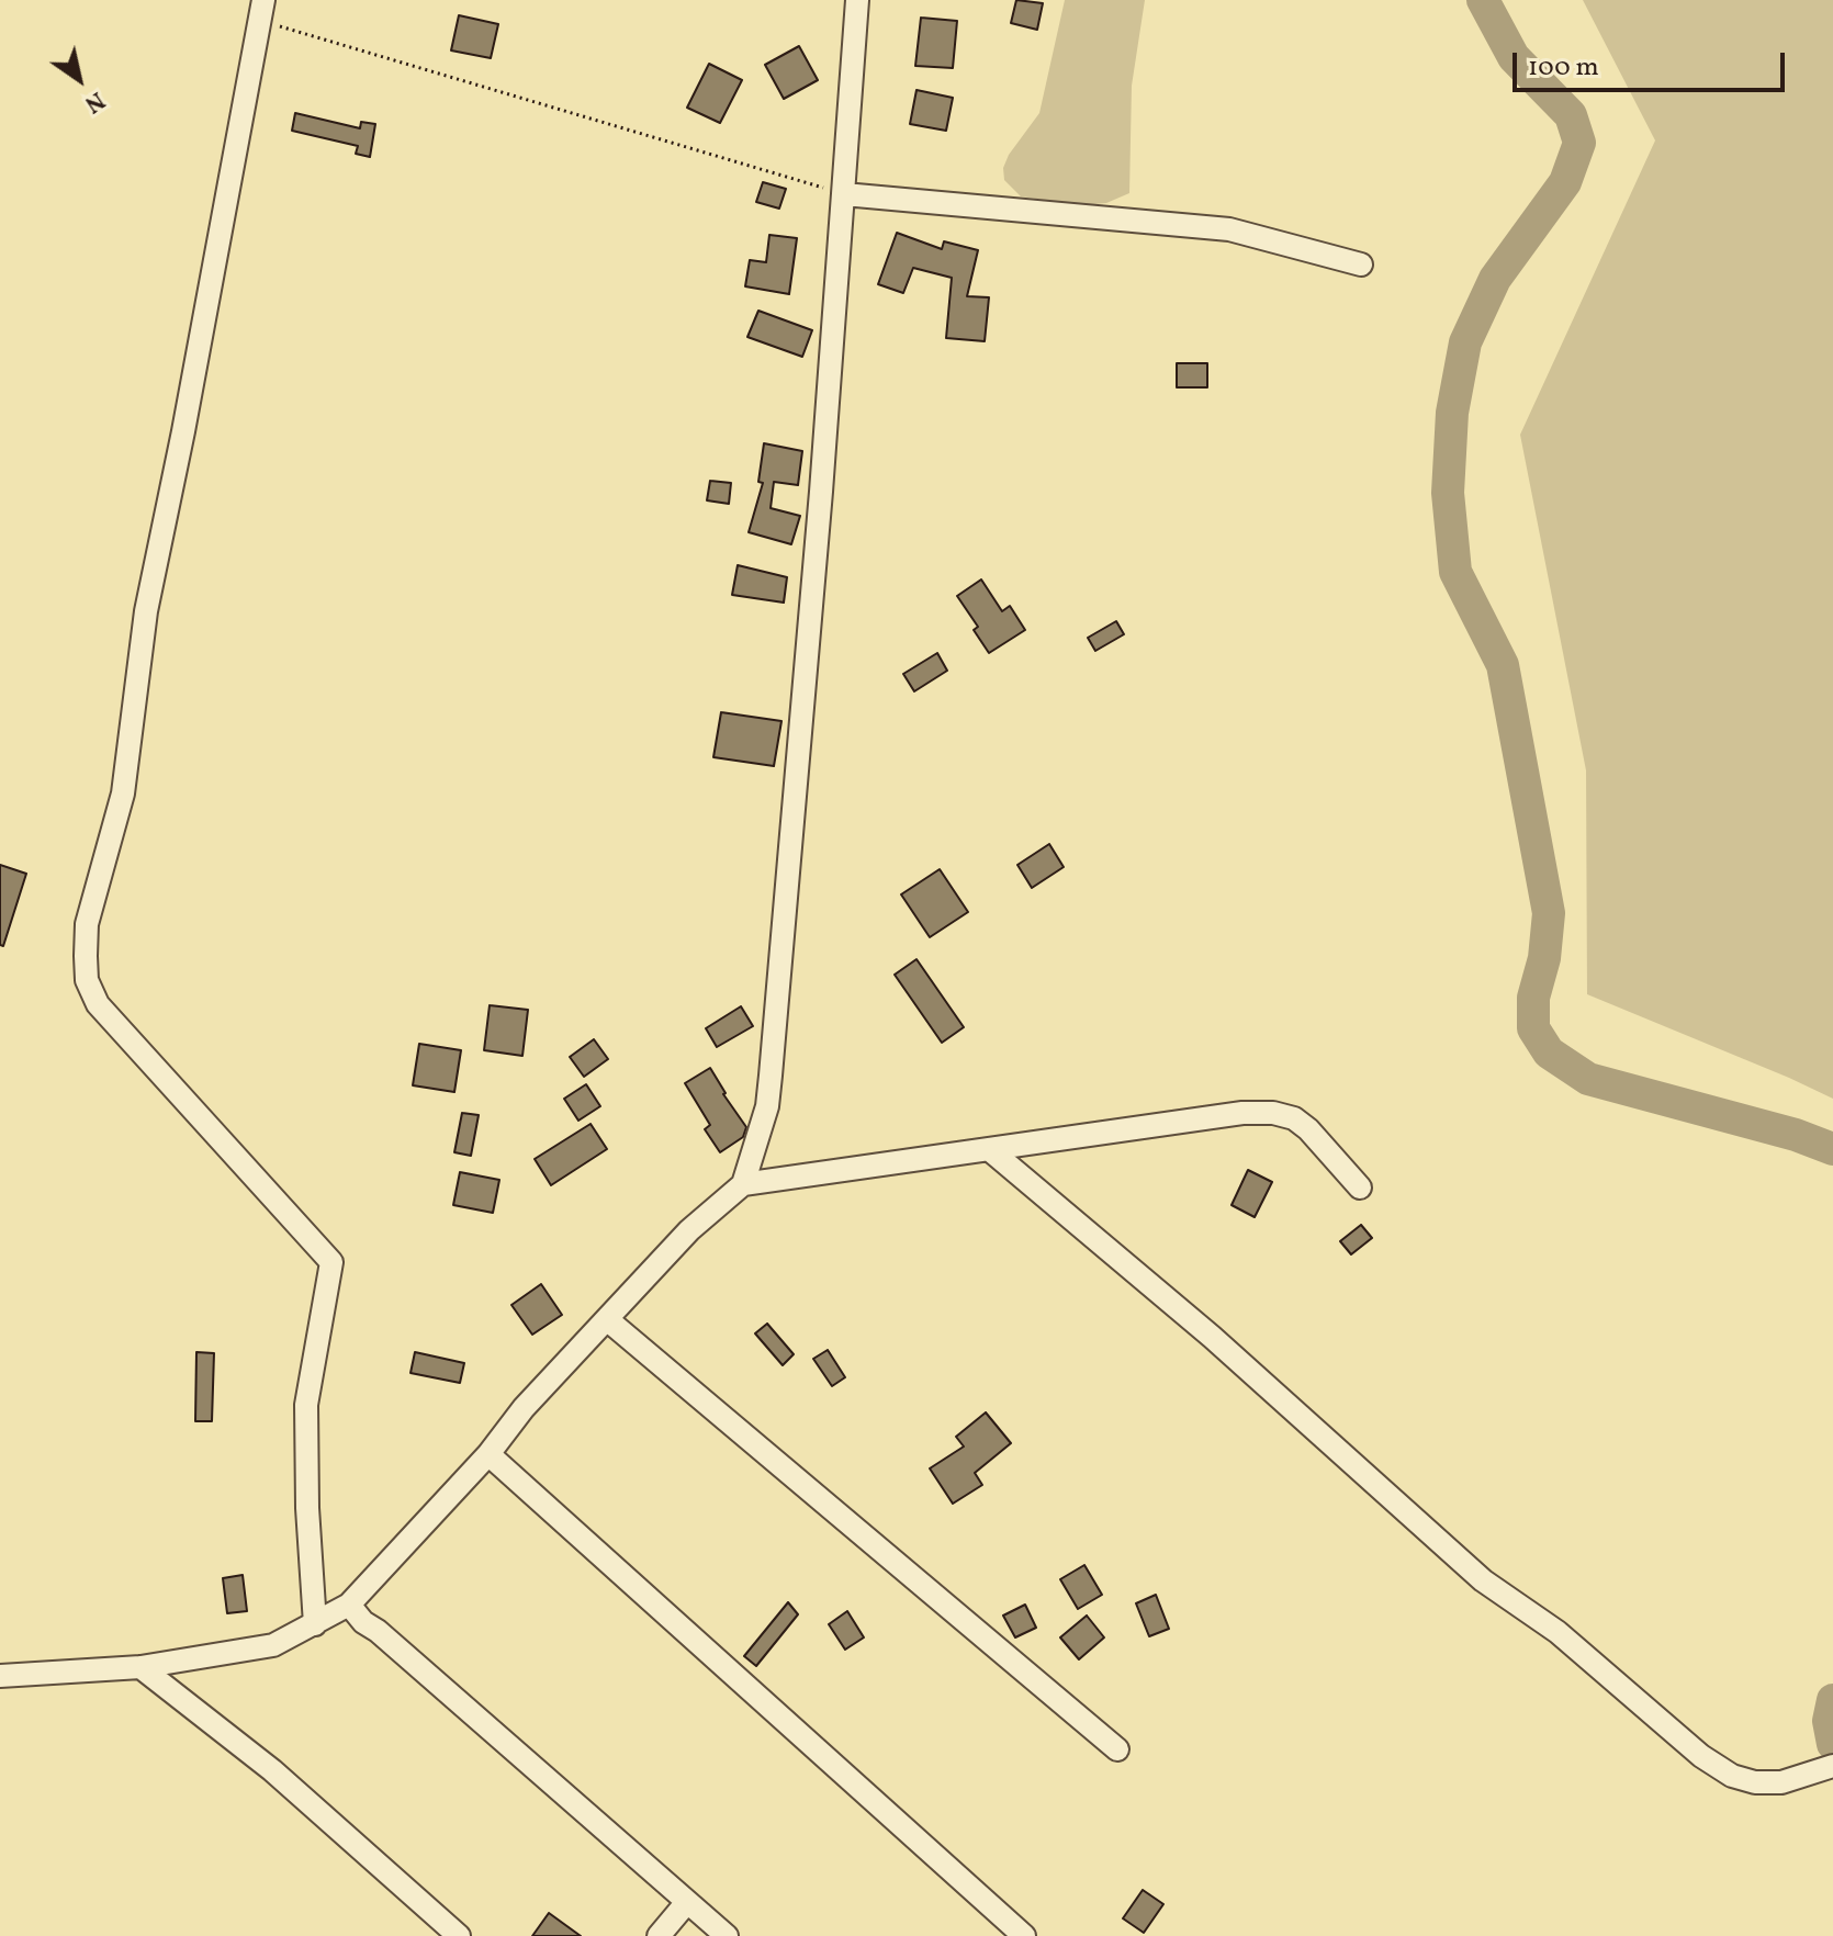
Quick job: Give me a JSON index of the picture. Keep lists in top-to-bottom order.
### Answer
{
  "scale_bar": "100 m",
  "north": "bottom right"
}
